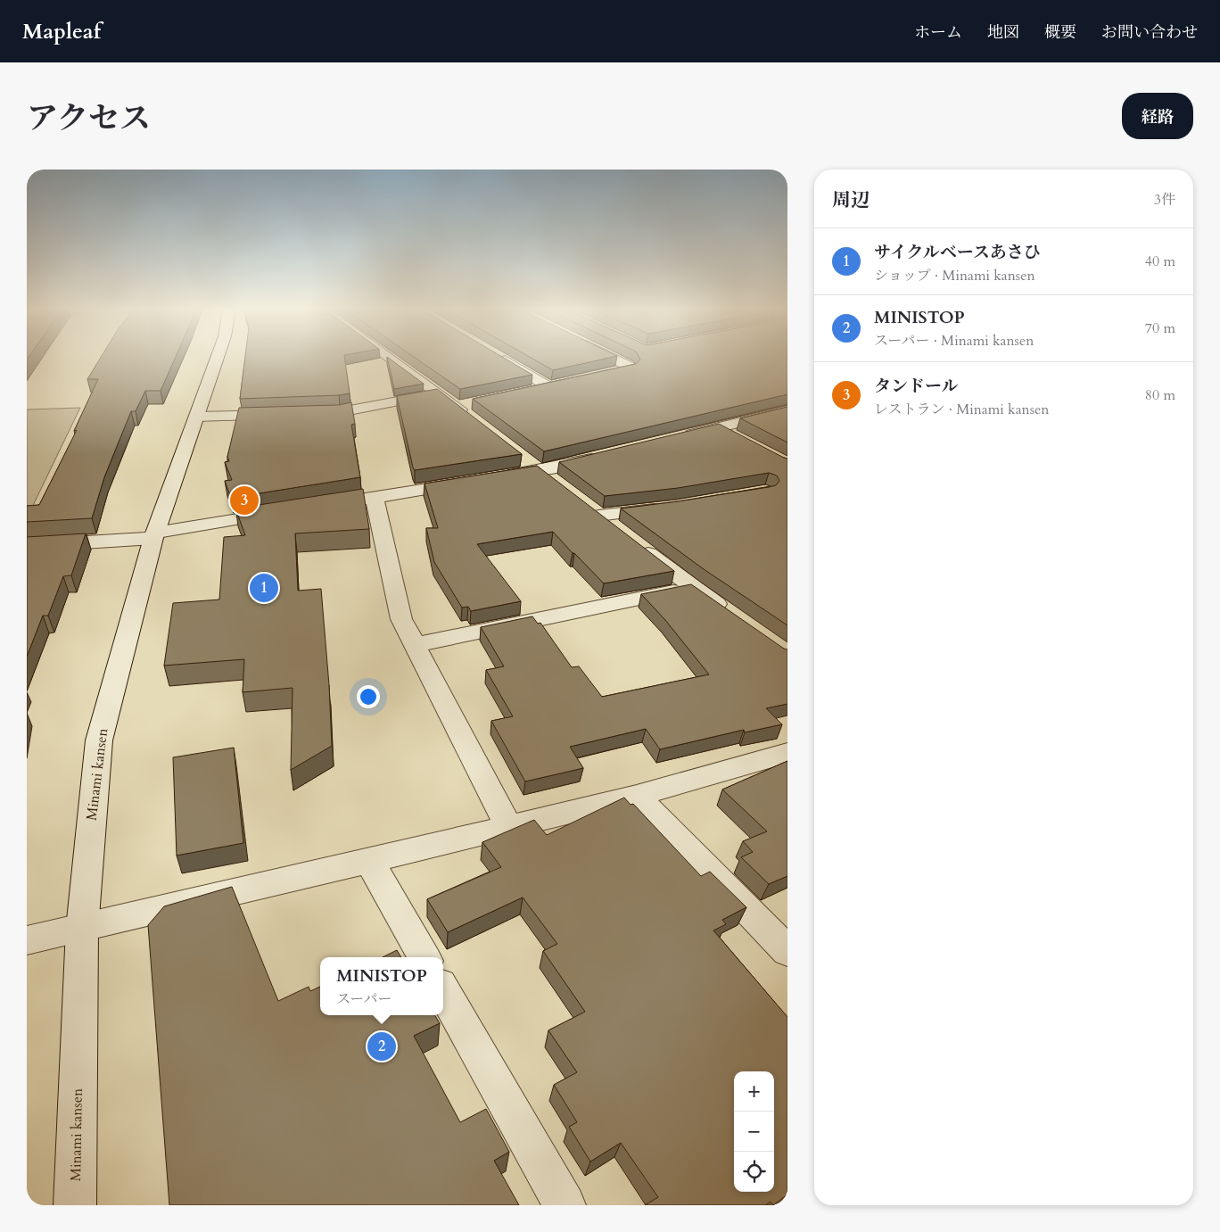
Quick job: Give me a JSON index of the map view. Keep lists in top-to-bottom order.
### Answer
{
  "streets": {
    "street": ["Minami kansen"]
  },
  "page": {
    "header": "Mapleaf",
    "nav": [
      "ホーム",
      "地図",
      "概要",
      "お問い合わせ"
    ],
    "title": "アクセス",
    "buttons": "経路",
    "heading": ["周辺", "3件"],
    "list": [
      {
        "mark": "1",
        "name": "サイクルベースあさひ",
        "note": "ショップ · Minami kansen",
        "value": "40 m"
      },
      {
        "mark": "2",
        "name": "MINISTOP",
        "note": "スーパー · Minami kansen",
        "value": "70 m"
      },
      {
        "mark": "3",
        "name": "タンドール",
        "note": "レストラン · Minami kansen",
        "value": "80 m"
      }
    ],
    "pins": ["3", "1", "2"],
    "popup": ["MINISTOP", "スーパー"],
    "map_buttons": ["+", "−"]
  }
}
